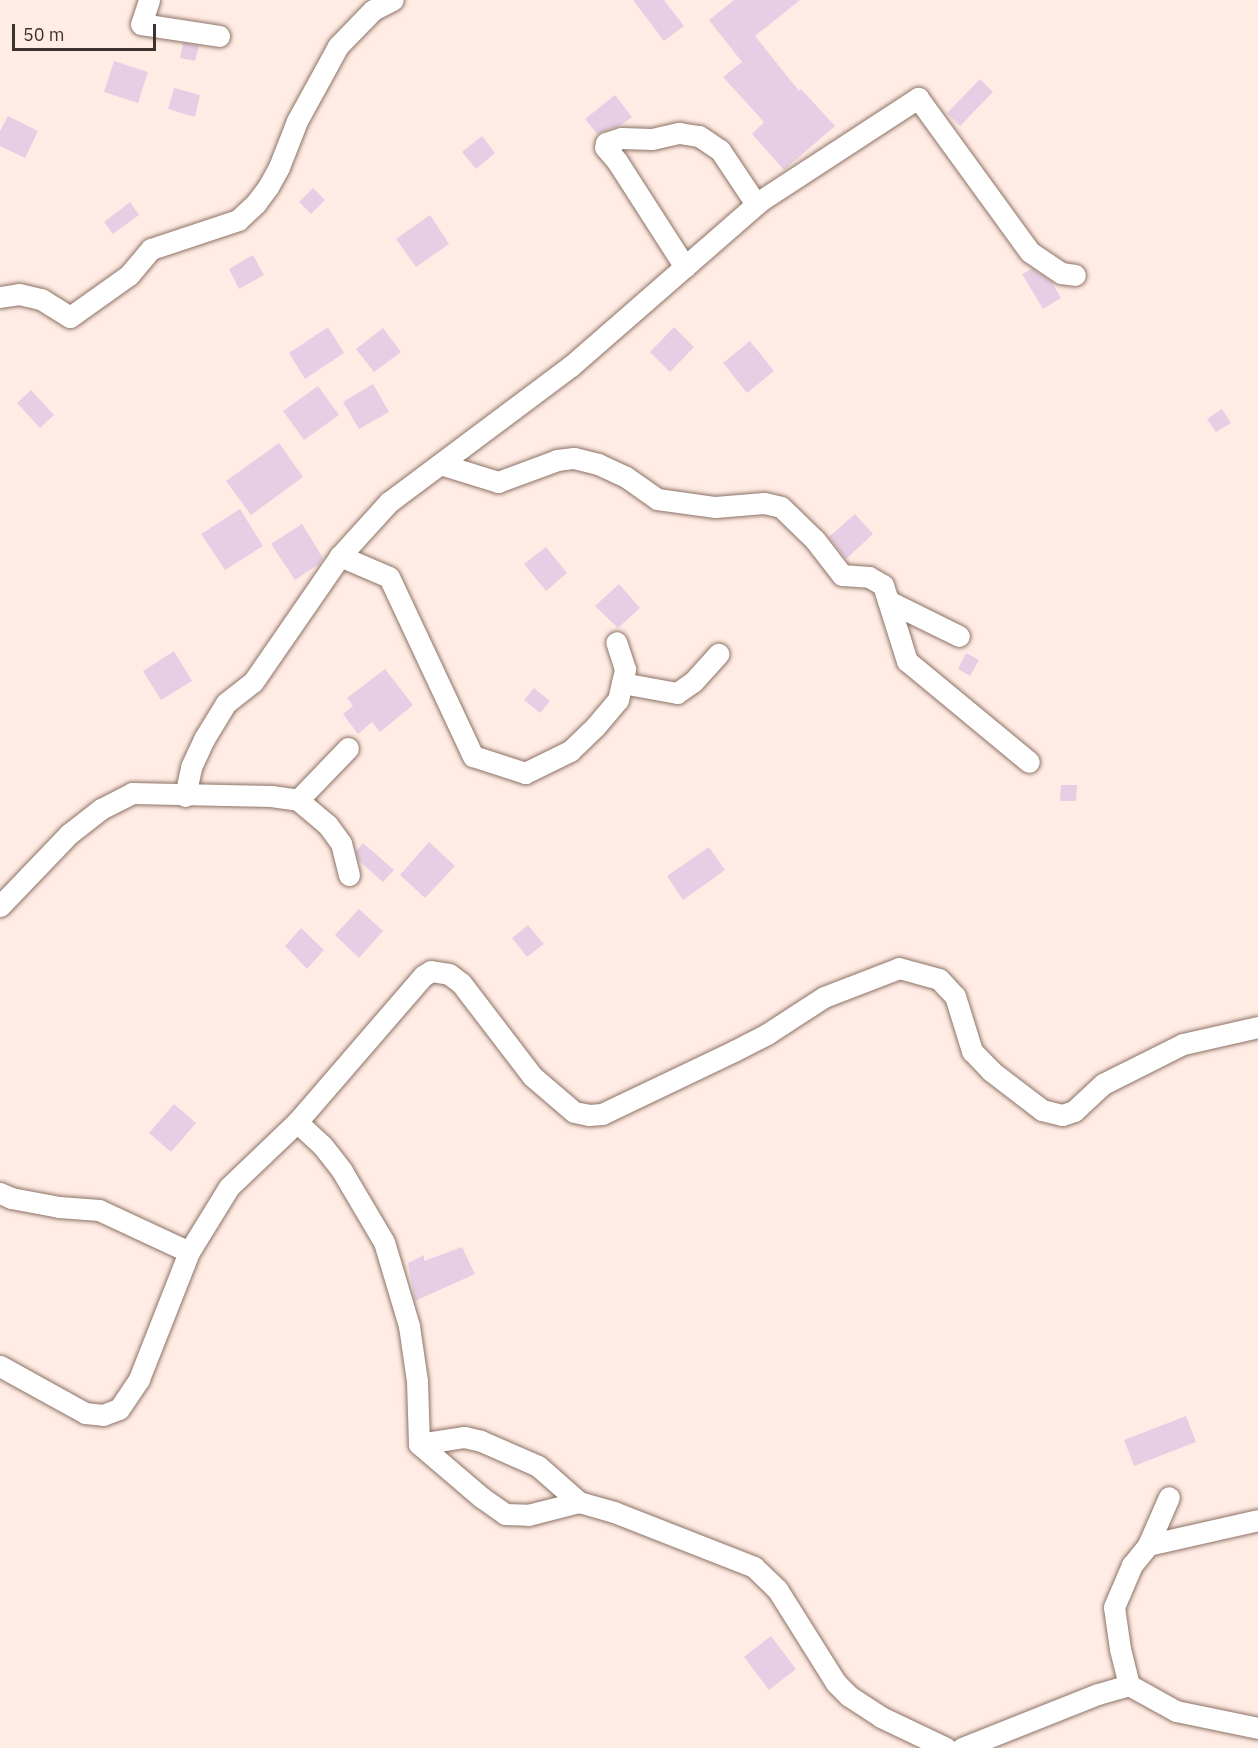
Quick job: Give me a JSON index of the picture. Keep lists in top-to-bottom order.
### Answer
{
  "scale_bar": "50 m"
}
